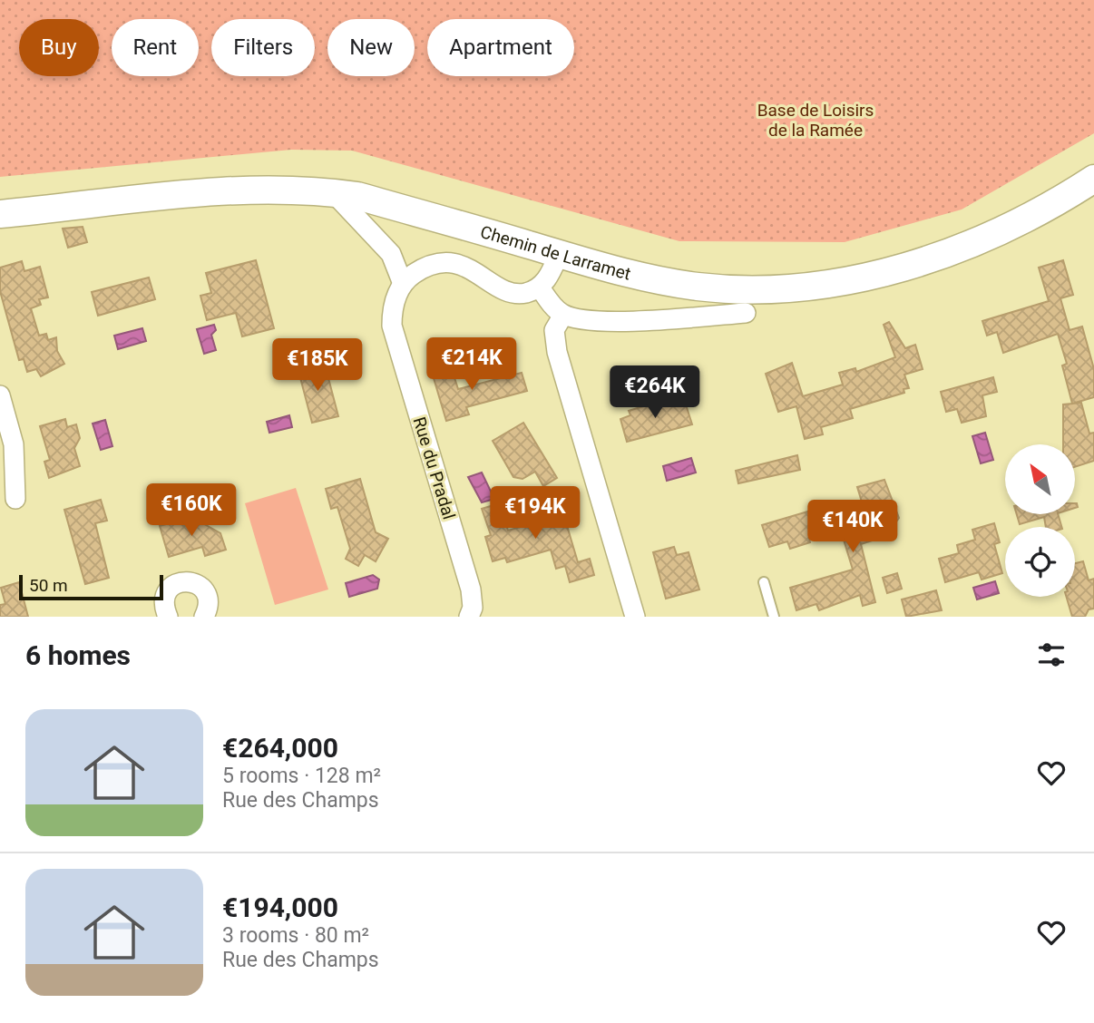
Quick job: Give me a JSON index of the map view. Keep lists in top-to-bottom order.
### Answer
{
  "streets": {
    "main road": ["Chemin de Larramet"],
    "street": ["Rue du Pradal"]
  },
  "parks": ["Base de Loisirs de la Ramée"],
  "scale_bar": "50 m",
  "north": "top left",
  "page": {
    "chip": [
      "Buy",
      "Rent",
      "Filters",
      "New",
      "Apartment"
    ],
    "price": [
      "€214K",
      "€185K",
      "€264K",
      "€160K",
      "€194K",
      "€140K"
    ],
    "scale": "50 m",
    "heading": "6 homes",
    "list": [
      {
        "name": "€264,000",
        "note": "5 rooms · 128 m² · Rue des Champs"
      },
      {
        "name": "€194,000",
        "note": "3 rooms · 80 m² · Rue des Champs"
      }
    ]
  }
}
